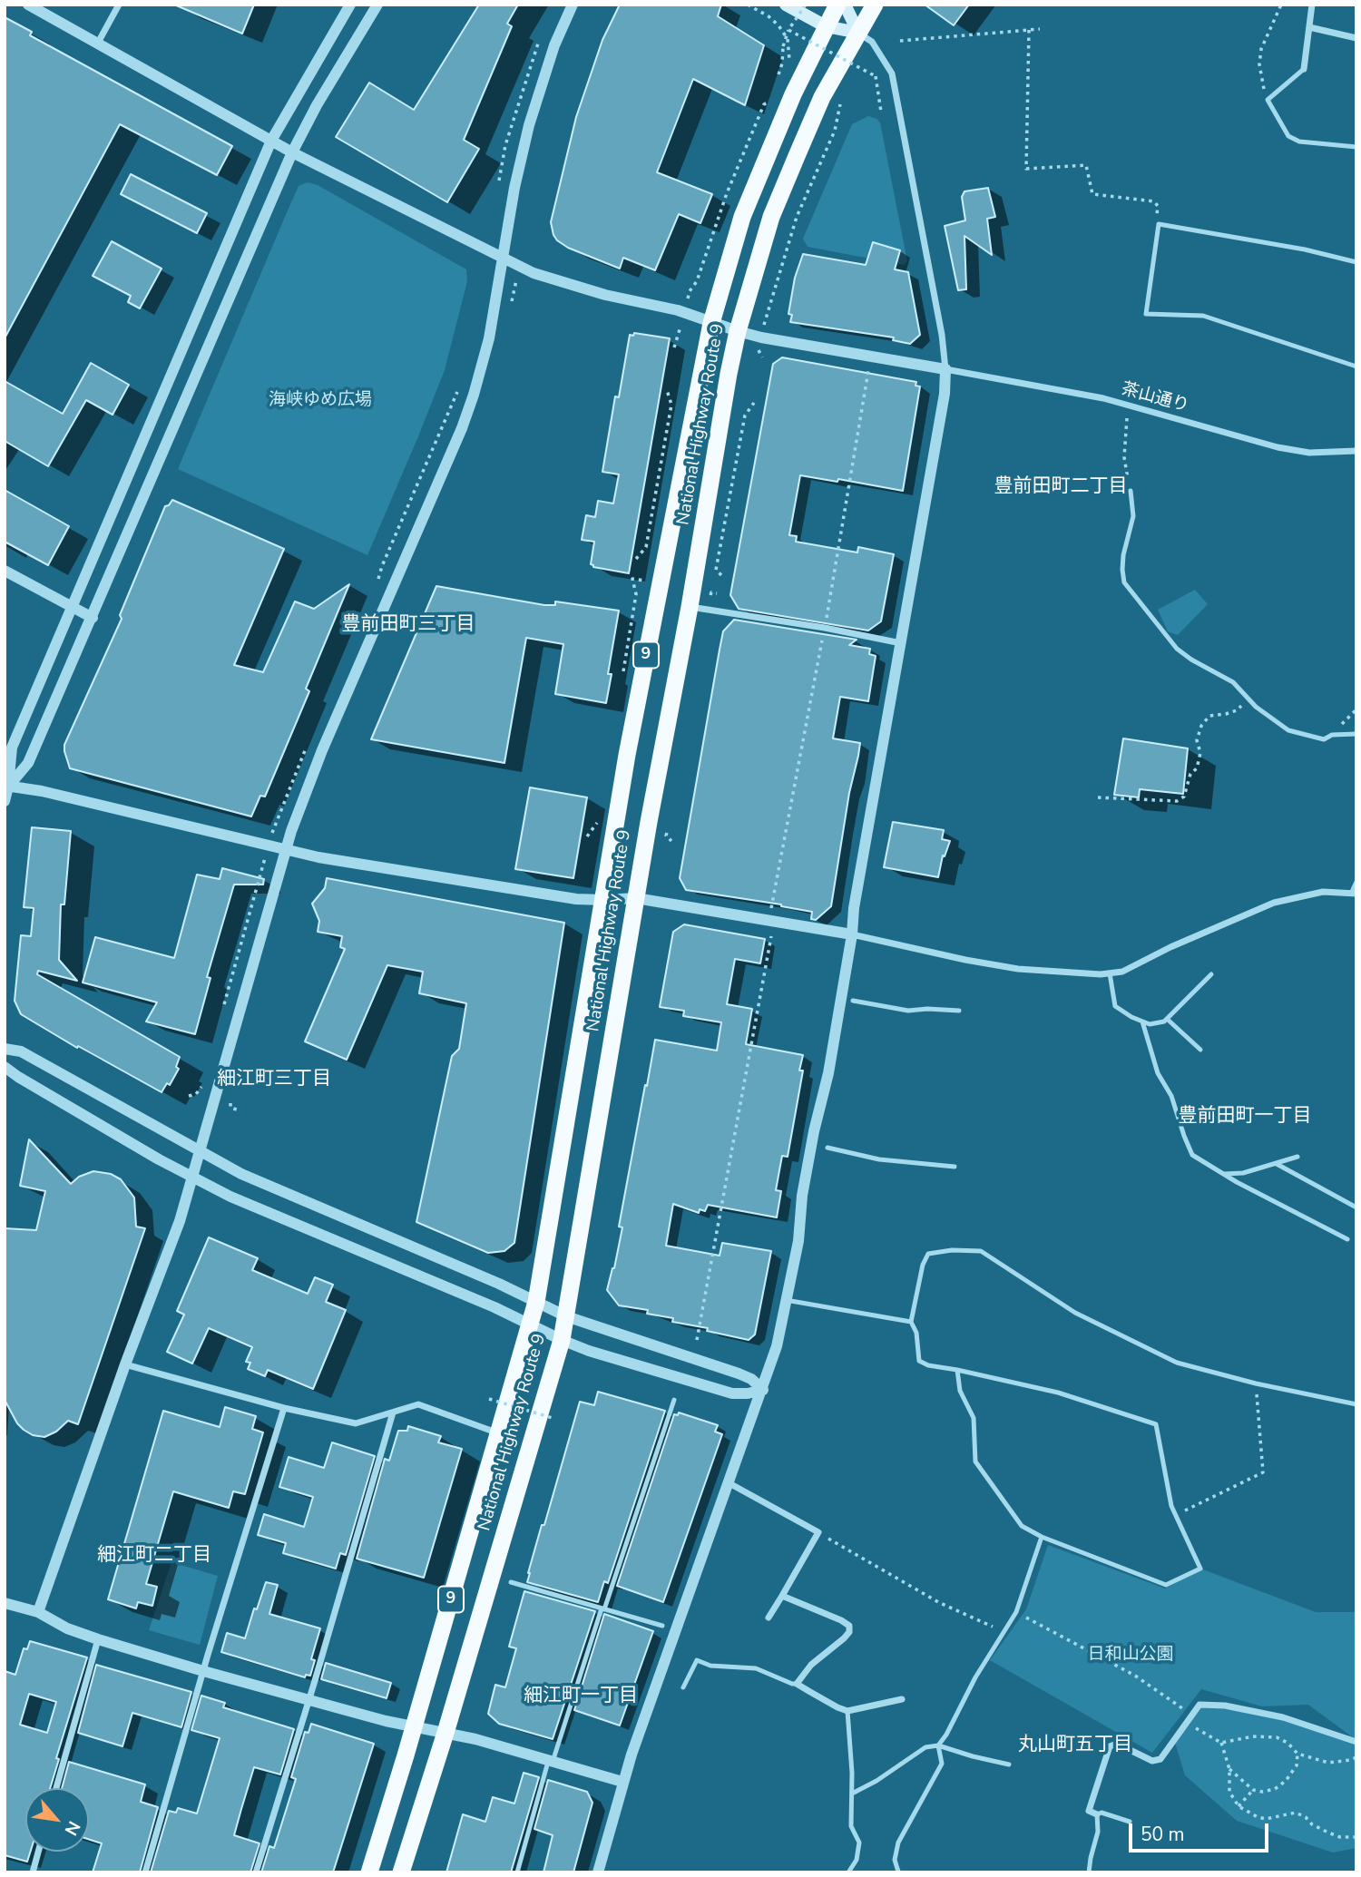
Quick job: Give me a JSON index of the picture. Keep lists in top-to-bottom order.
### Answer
{
  "streets": {
    "highway": ["National Highway Route 9", "9"],
    "street": ["茶山通り"]
  },
  "districts": [
    "豊前田町二丁目",
    "豊前田町三丁目",
    "細江町三丁目",
    "豊前田町一丁目",
    "細江町二丁目",
    "細江町一丁目",
    "丸山町五丁目"
  ],
  "parks": ["海峡ゆめ広場", "日和山公園"],
  "scale_bar": "50 m",
  "north": "bottom right"
}
